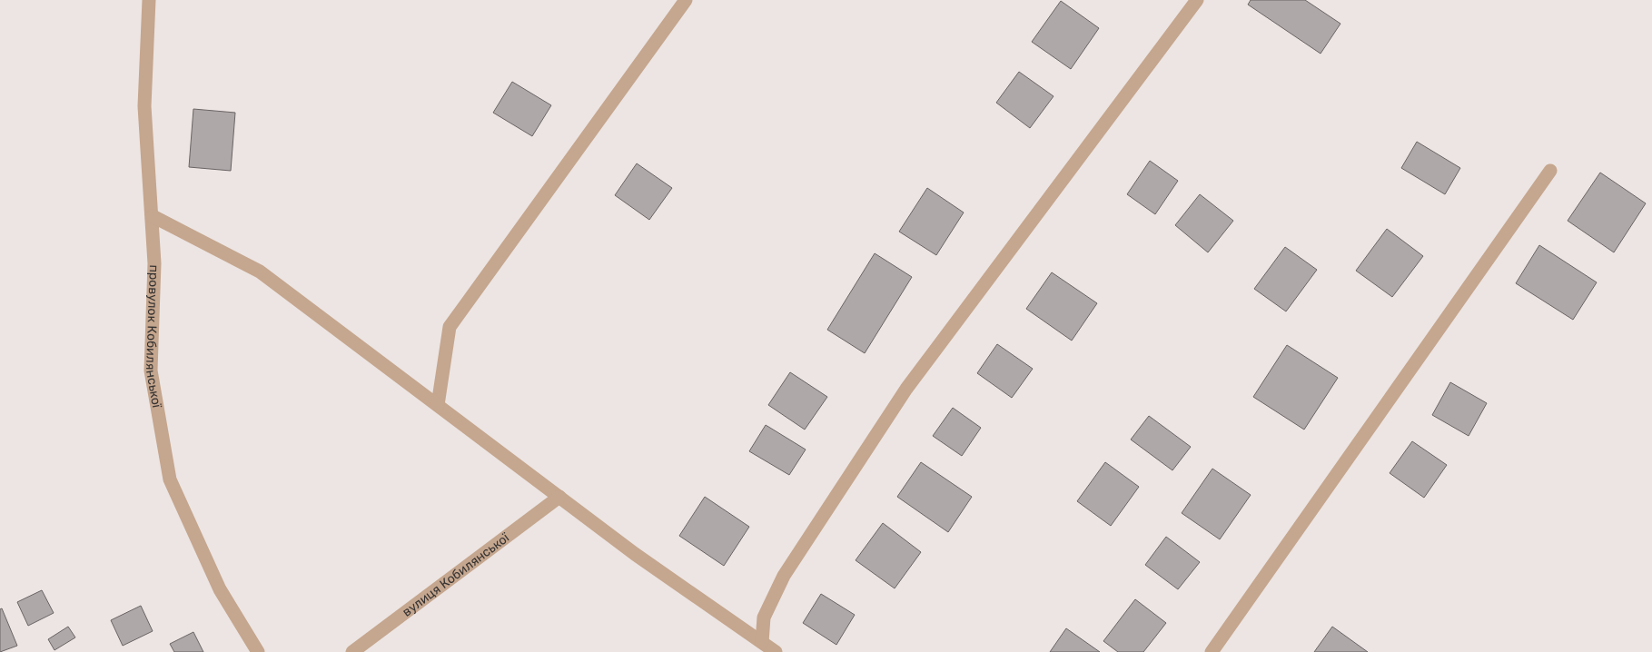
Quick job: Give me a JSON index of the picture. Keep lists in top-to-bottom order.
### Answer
{
  "streets": {
    "street": ["провулок Кобилянської", "вулиця Кобилянської"]
  }
}
